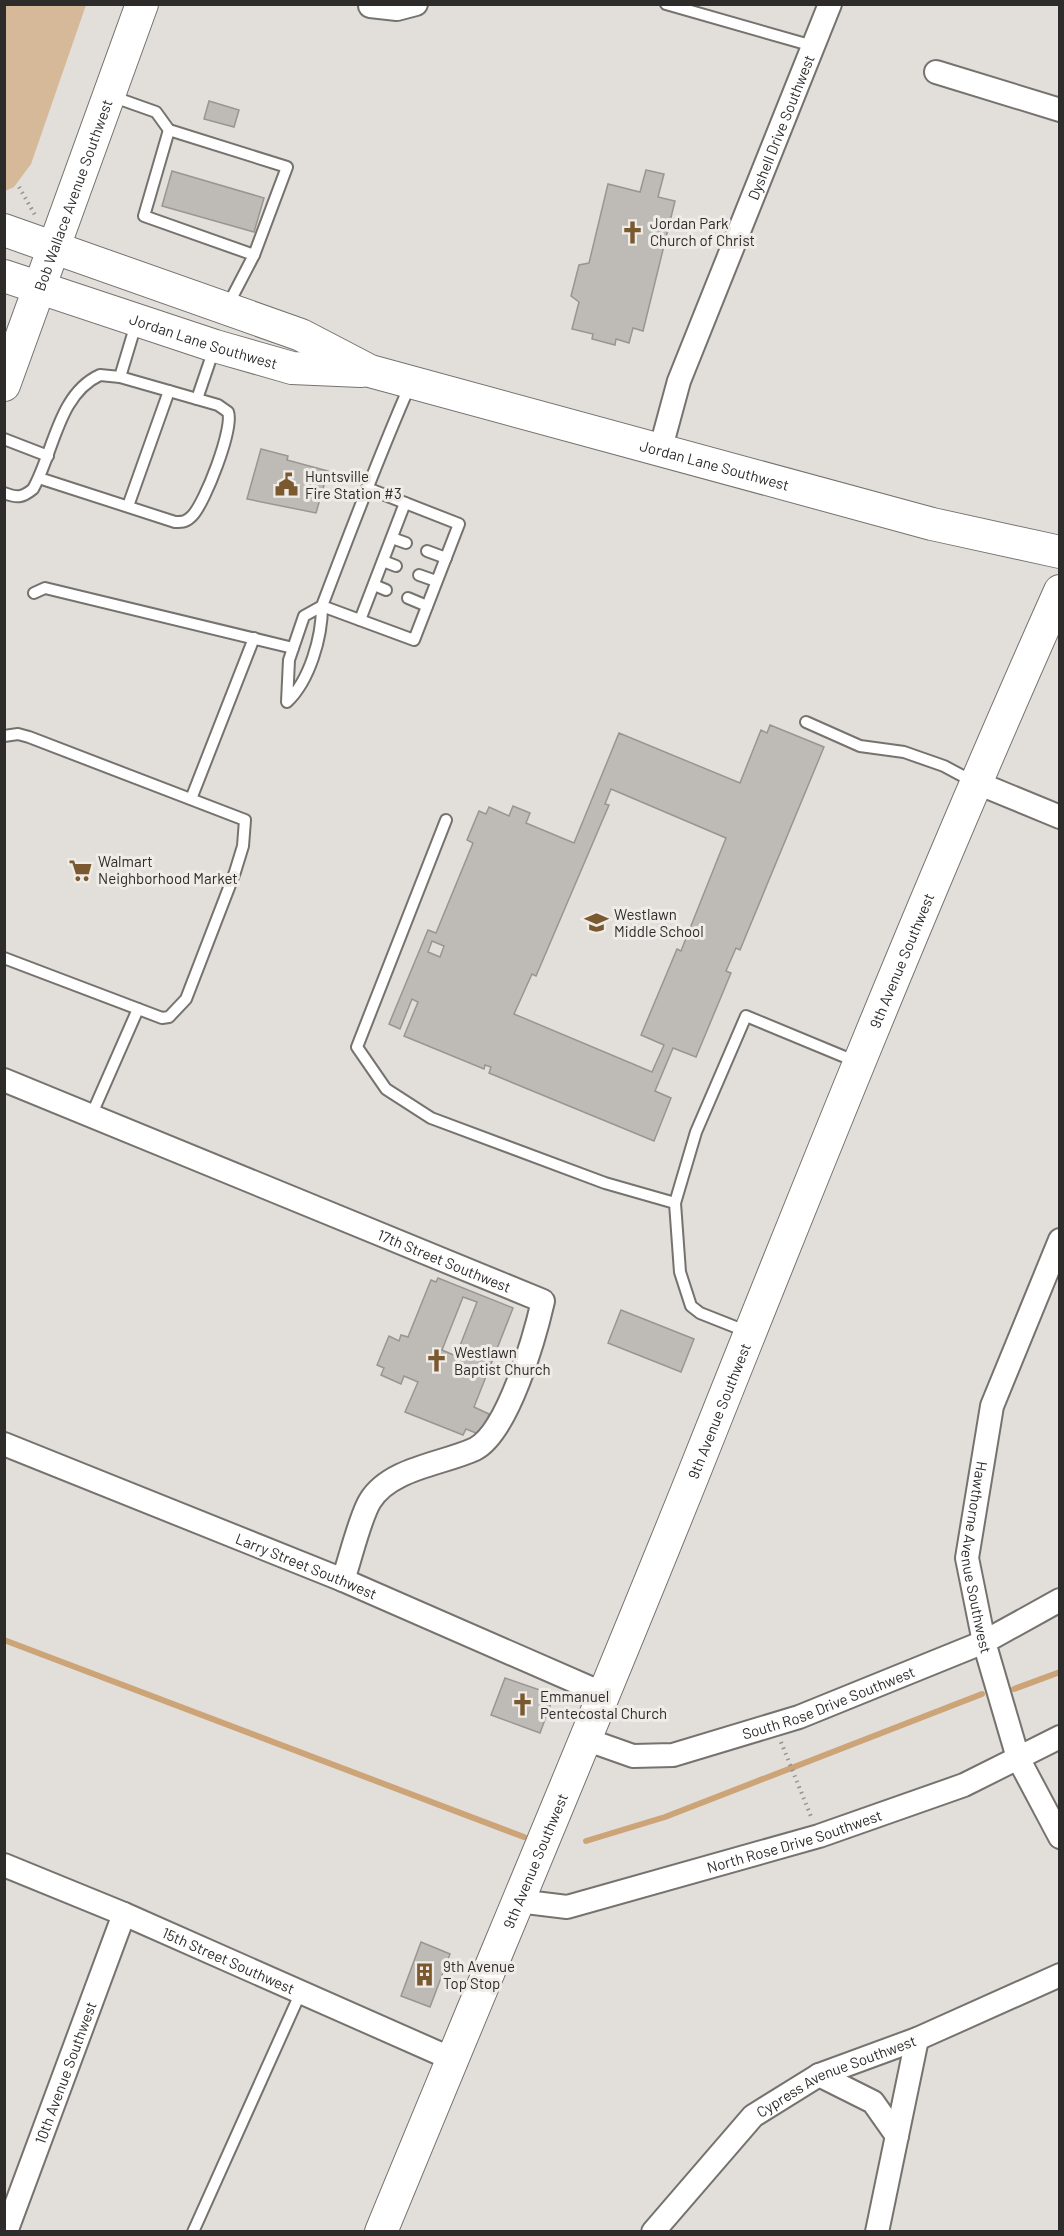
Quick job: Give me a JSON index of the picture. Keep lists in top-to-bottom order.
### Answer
{
  "streets": {
    "main road": ["Bob Wallace Avenue Southwest", "Jordan Lane Southwest", "9th Avenue Southwest"],
    "street": [
      "Dyshell Drive Southwest",
      "17th Street Southwest",
      "Hawthorne Avenue Southwest",
      "Larry Street Southwest",
      "South Rose Drive Southwest",
      "North Rose Drive Southwest",
      "15th Street Southwest",
      "10th Avenue Southwest",
      "Cypress Avenue Southwest"
    ]
  },
  "crossings": [
    ["Dyshell Drive Southwest", "Jordan Lane Southwest"],
    ["Bob Wallace Avenue Southwest", "Jordan Lane Southwest"],
    ["9th Avenue Southwest", "Larry Street Southwest"],
    ["9th Avenue Southwest", "South Rose Drive Southwest"],
    ["9th Avenue Southwest", "North Rose Drive Southwest"],
    ["9th Avenue Southwest", "15th Street Southwest"],
    ["17th Street Southwest", "Larry Street Southwest"],
    ["Hawthorne Avenue Southwest", "South Rose Drive Southwest"],
    ["Hawthorne Avenue Southwest", "North Rose Drive Southwest"],
    ["15th Street Southwest", "10th Avenue Southwest"]
  ],
  "places": {
    "church": ["Jordan Park Church of Christ", "Westlawn Baptist Church", "Emmanuel Pentecostal Church"],
    "public building": ["Huntsville Fire Station #3"],
    "supermarket": ["Walmart Neighborhood Market"],
    "school or university": ["Westlawn Middle School"],
    "building": ["9th Avenue Top Stop"]
  }
}
